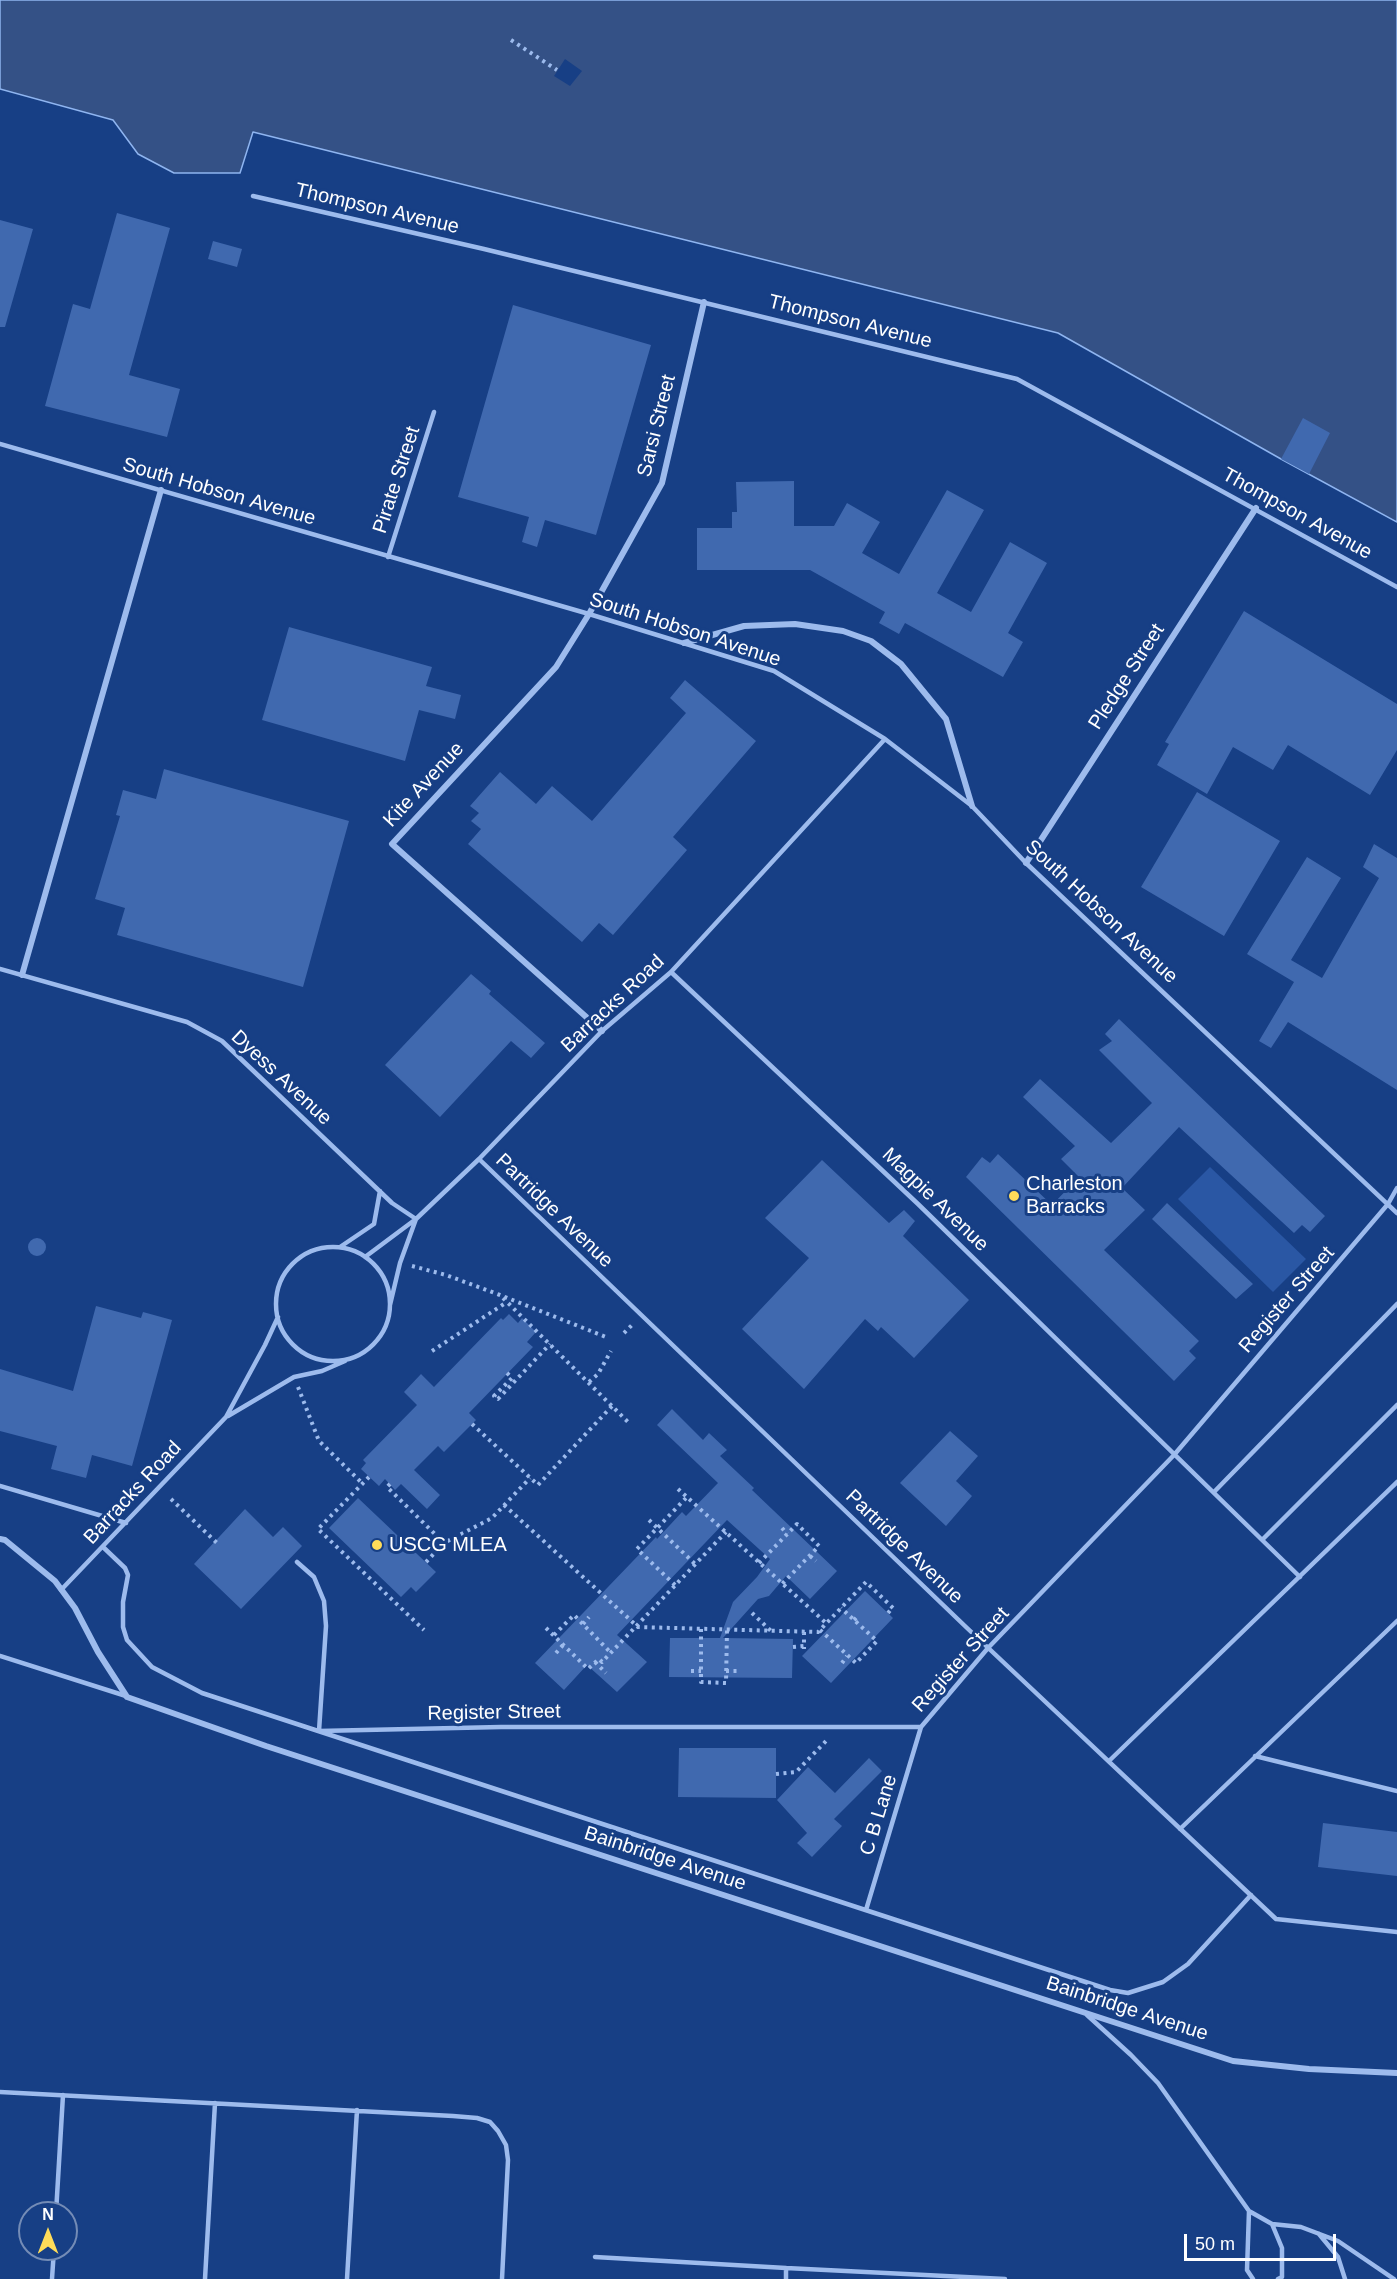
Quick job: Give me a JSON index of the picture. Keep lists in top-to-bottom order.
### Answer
{
  "streets": {
    "street": [
      "Sarsi Street",
      "Pledge Street",
      "Kite Avenue",
      "Bainbridge Avenue"
    ],
    "lane": [
      "Thompson Avenue",
      "Pirate Street",
      "South Hobson Avenue",
      "Barracks Road",
      "Dyess Avenue",
      "Magpie Avenue",
      "Partridge Avenue",
      "Register Street",
      "C B Lane"
    ]
  },
  "crossings": [
    ["Thompson Avenue", "Sarsi Street"],
    ["Thompson Avenue", "Pledge Street"],
    ["Sarsi Street", "South Hobson Avenue"],
    ["Sarsi Street", "Kite Avenue"],
    ["Pirate Street", "South Hobson Avenue"],
    ["South Hobson Avenue", "Pledge Street"],
    ["South Hobson Avenue", "Kite Avenue"],
    ["South Hobson Avenue", "Barracks Road"],
    ["South Hobson Avenue", "Register Street"],
    ["Kite Avenue", "Barracks Road"],
    ["Barracks Road", "Dyess Avenue"],
    ["Barracks Road", "Magpie Avenue"],
    ["Barracks Road", "Partridge Avenue"],
    ["Magpie Avenue", "Register Street"],
    ["Partridge Avenue", "Register Street"],
    ["Register Street", "C B Lane"]
  ],
  "places": ["Charleston Barracks", "USCG MLEA"],
  "scale_bar": "50 m",
  "north": "top"
}
